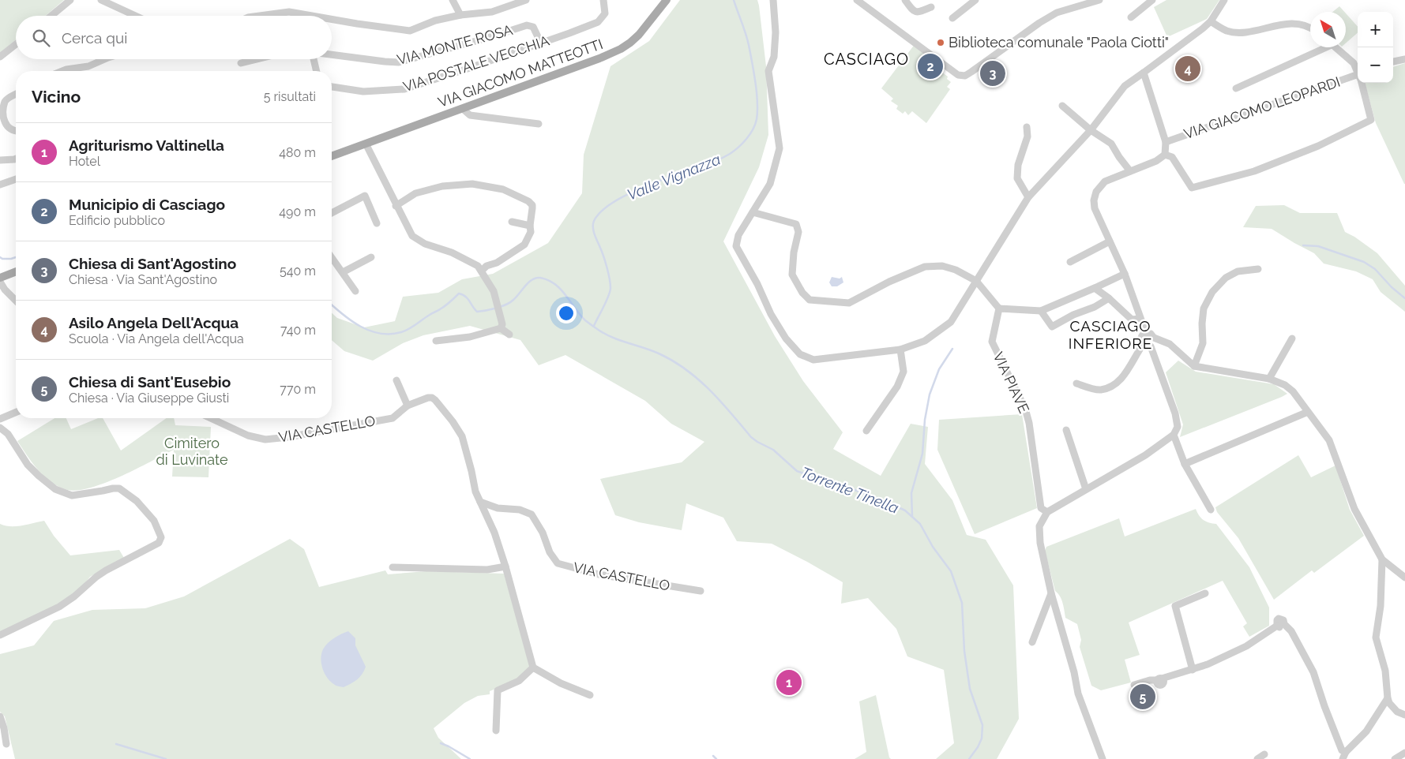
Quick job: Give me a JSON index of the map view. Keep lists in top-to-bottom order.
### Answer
{
  "streets": {
    "main road": ["VIA GIACOMO MATTEOTTI"],
    "street": [
      "VIA MONTE ROSA",
      "VIA POSTALE VECCHIA",
      "VIA GIACOMO LEOPARDI",
      "VIA PIAVE",
      "VIA CASTELLO"
    ]
  },
  "crossings": [
    ["VIA MONTE ROSA", "VIA POSTALE VECCHIA"]
  ],
  "districts": ["CASCIAGO", "CASCIAGO INFERIORE"],
  "water": ["Valle Vignazza", "Torrente Tinella"],
  "parks": ["Cimitero di Luvinate"],
  "places": ["Biblioteca comunale \"Paola Ciotti\""],
  "north": "top left",
  "page": {
    "map_buttons": ["+", "−"],
    "search": "Cerca qui",
    "pins": [
      "2",
      "4",
      "3",
      "1",
      "5"
    ],
    "heading": ["Vicino", "5 risultati"],
    "list": [
      {
        "mark": "1",
        "name": "Agriturismo Valtinella",
        "note": "Hotel",
        "value": "480 m"
      },
      {
        "mark": "2",
        "name": "Municipio di Casciago",
        "note": "Edificio pubblico",
        "value": "490 m"
      },
      {
        "mark": "3",
        "name": "Chiesa di Sant'Agostino",
        "note": "Chiesa · Via Sant'Agostino",
        "value": "540 m"
      },
      {
        "mark": "4",
        "name": "Asilo Angela Dell'Acqua",
        "note": "Scuola · Via Angela dell'Acqua",
        "value": "740 m"
      },
      {
        "mark": "5",
        "name": "Chiesa di Sant'Eusebio",
        "note": "Chiesa · Via Giuseppe Giusti",
        "value": "770 m"
      }
    ]
  }
}
